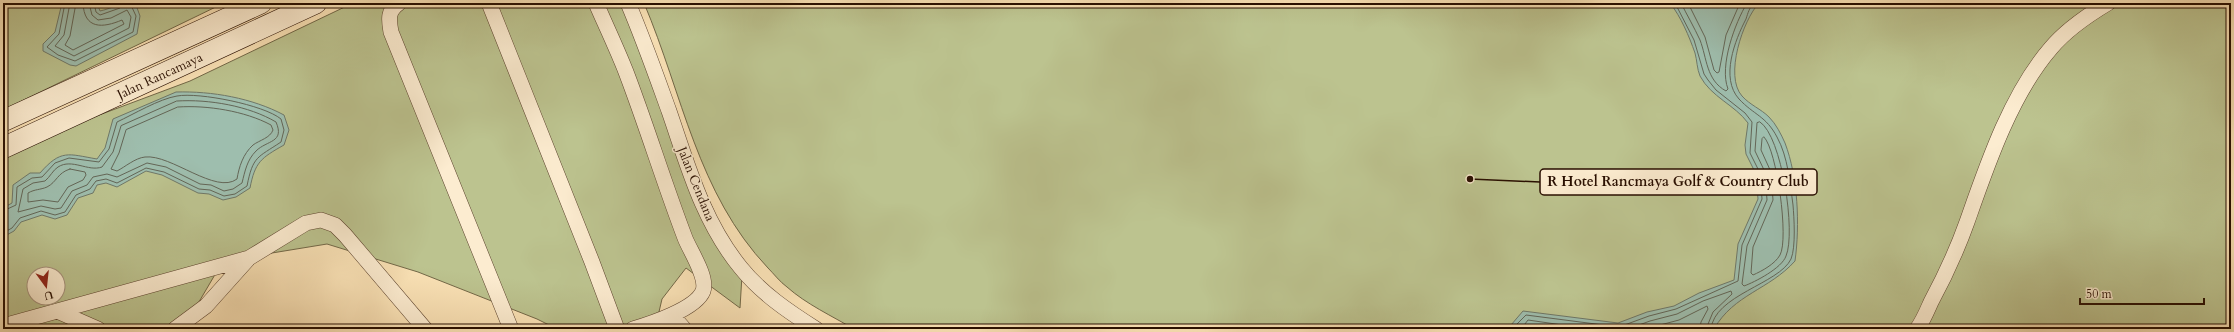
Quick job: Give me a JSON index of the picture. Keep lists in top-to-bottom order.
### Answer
{
  "streets": {
    "street": ["Jalan Rancamaya", "Jalan Cendana"]
  },
  "places": ["R Hotel Rancmaya Golf & Country Club"],
  "scale_bar": "50 m",
  "north": "bottom"
}
